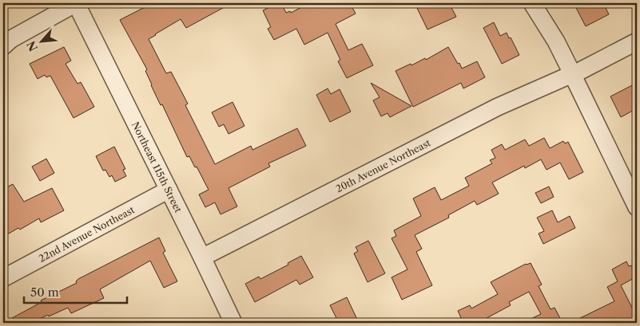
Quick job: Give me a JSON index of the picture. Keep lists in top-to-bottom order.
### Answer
{
  "streets": {
    "street": ["20th Avenue Northeast", "Northeast 115th Street", "22nd Avenue Northeast"]
  },
  "crossings": [
    ["20th Avenue Northeast", "Northeast 115th Street"],
    ["Northeast 115th Street", "22nd Avenue Northeast"]
  ],
  "scale_bar": "50 m",
  "north": "bottom left"
}
